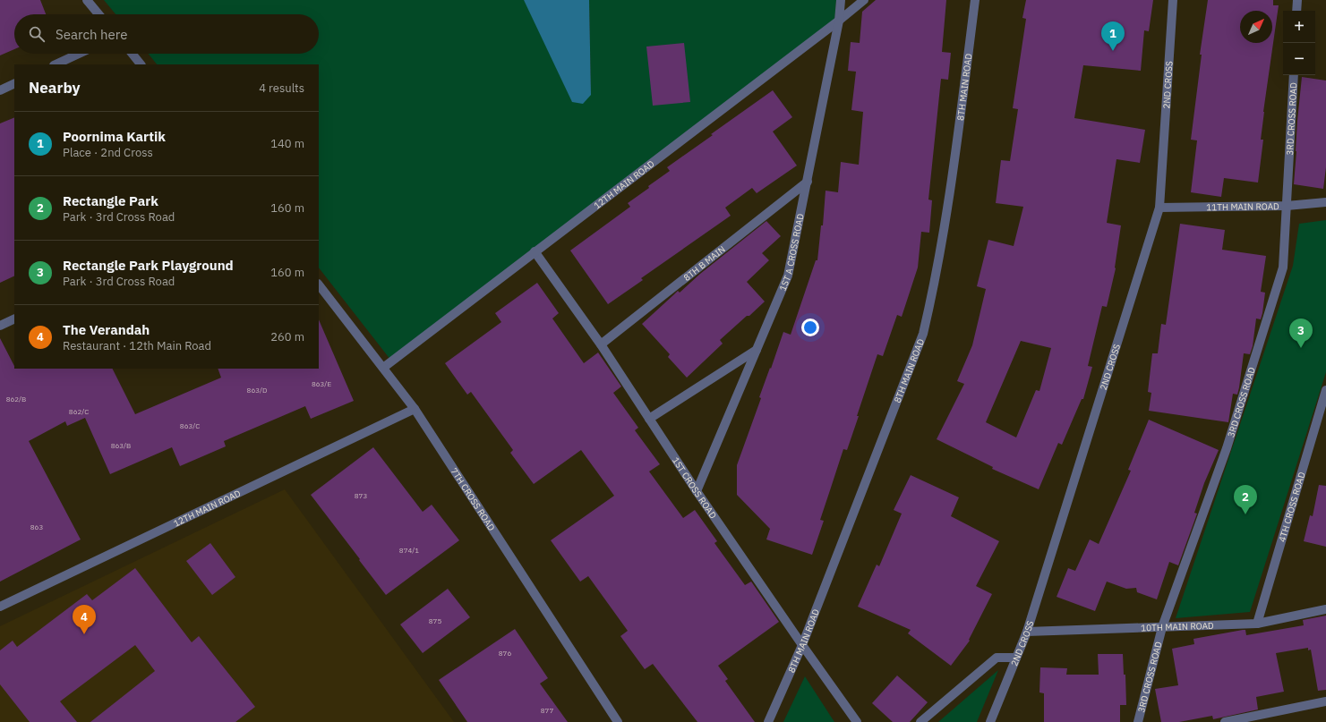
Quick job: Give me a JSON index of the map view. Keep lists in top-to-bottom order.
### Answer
{
  "streets": {
    "street": [
      "2ND CROSS",
      "8TH MAIN ROAD",
      "3RD CROSS ROAD",
      "12TH MAIN ROAD",
      "11TH MAIN ROAD",
      "1ST A CROSS ROAD",
      "8TH B MAIN",
      "1ST CROSS ROAD",
      "7TH CROSS ROAD",
      "4TH CROSS ROAD",
      "10TH MAIN ROAD"
    ]
  },
  "crossings": [
    ["2ND CROSS", "11TH MAIN ROAD"],
    ["2ND CROSS", "10TH MAIN ROAD"],
    ["8TH MAIN ROAD", "1ST CROSS ROAD"],
    ["3RD CROSS ROAD", "11TH MAIN ROAD"],
    ["3RD CROSS ROAD", "10TH MAIN ROAD"],
    ["12TH MAIN ROAD", "1ST A CROSS ROAD"],
    ["12TH MAIN ROAD", "1ST CROSS ROAD"],
    ["12TH MAIN ROAD", "7TH CROSS ROAD"],
    ["1ST A CROSS ROAD", "8TH B MAIN"],
    ["1ST A CROSS ROAD", "1ST CROSS ROAD"],
    ["8TH B MAIN", "1ST CROSS ROAD"],
    ["4TH CROSS ROAD", "10TH MAIN ROAD"]
  ],
  "house_numbers": [
    "863/E",
    "863/D",
    "862/B",
    "862/C",
    "863/C",
    "863/B",
    "873",
    "863",
    "874/1",
    "875",
    "876",
    "877"
  ],
  "north": "top right",
  "page": {
    "map_buttons": ["+", "−"],
    "search": "Search here",
    "pins": [
      "1",
      "3",
      "2",
      "4"
    ],
    "heading": ["Nearby", "4 results"],
    "list": [
      {
        "mark": "1",
        "name": "Poornima Kartik",
        "note": "Place · 2nd Cross",
        "value": "140 m"
      },
      {
        "mark": "2",
        "name": "Rectangle Park",
        "note": "Park · 3rd Cross Road",
        "value": "160 m"
      },
      {
        "mark": "3",
        "name": "Rectangle Park Playground",
        "note": "Park · 3rd Cross Road",
        "value": "160 m"
      },
      {
        "mark": "4",
        "name": "The Verandah",
        "note": "Restaurant · 12th Main Road",
        "value": "260 m"
      }
    ]
  }
}
